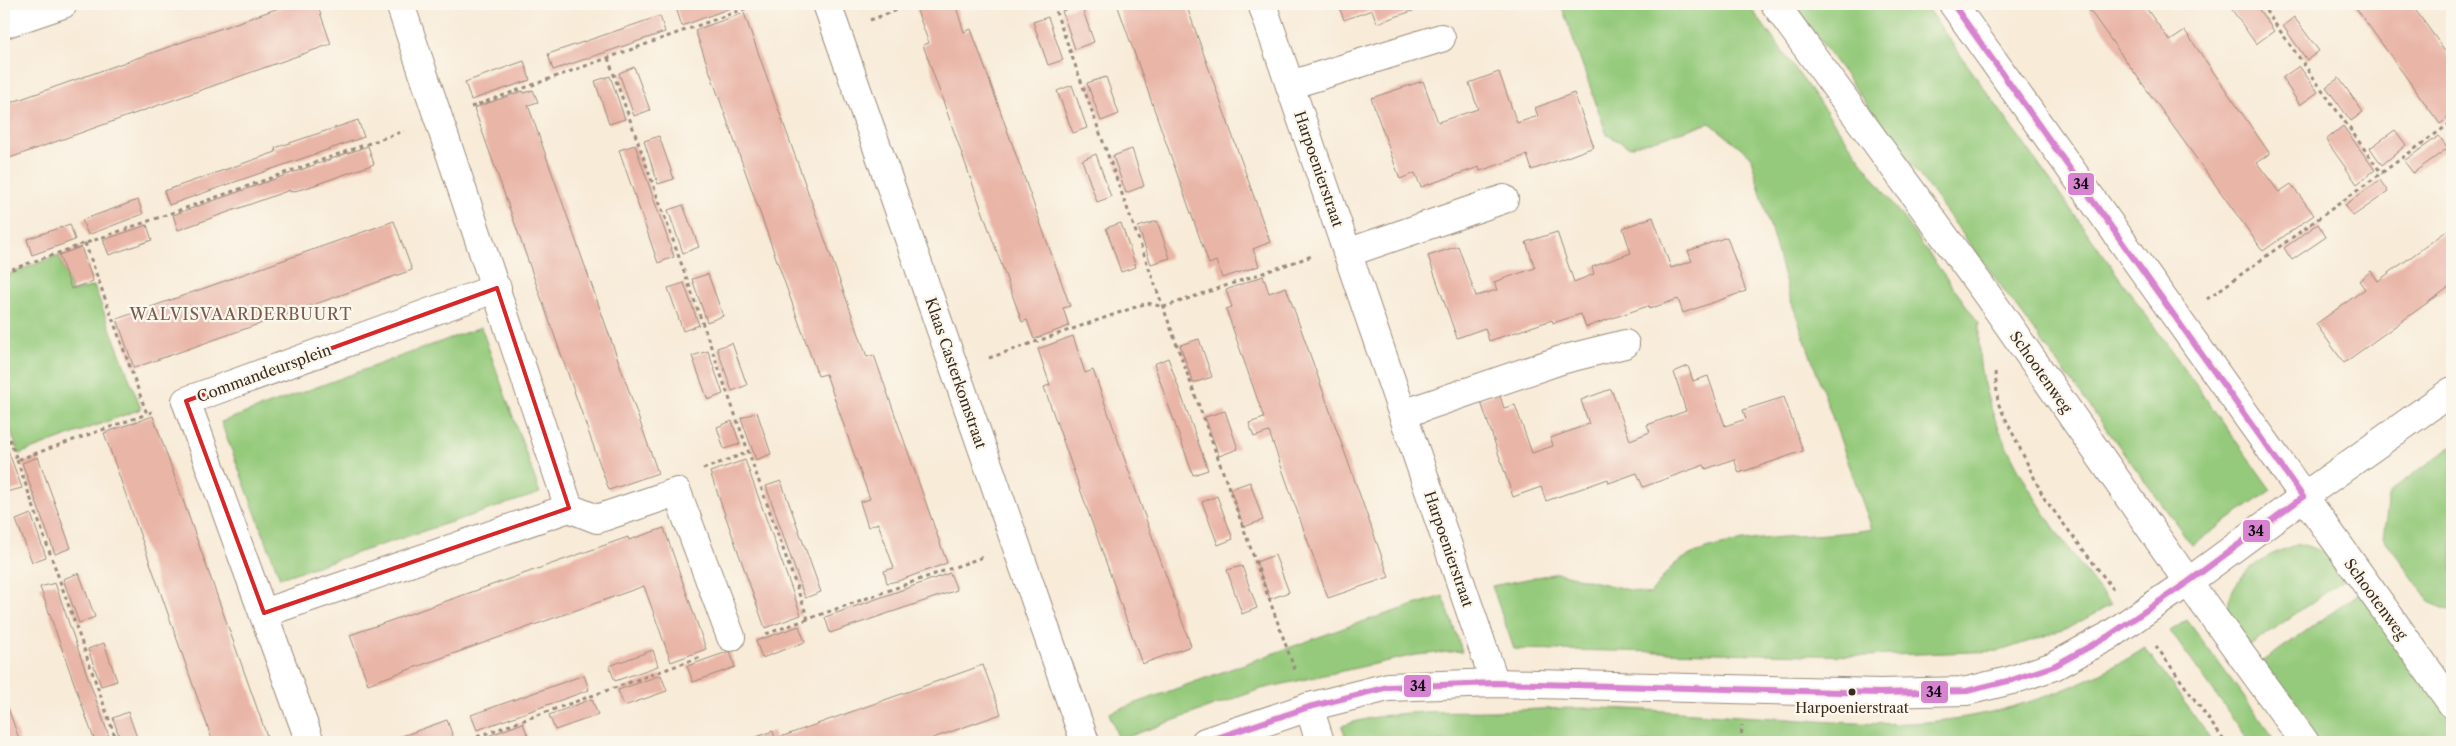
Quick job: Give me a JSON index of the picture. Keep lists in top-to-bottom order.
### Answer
{
  "streets": {
    "street": [
      "Harpoenierstraat",
      "Schootenweg",
      "Commandeursplein",
      "Klaas Casterkomstraat"
    ]
  },
  "districts": ["WALVISVAARDERBUURT"],
  "places": ["Harpoenierstraat"],
  "lines": ["transit line 34"]
}
